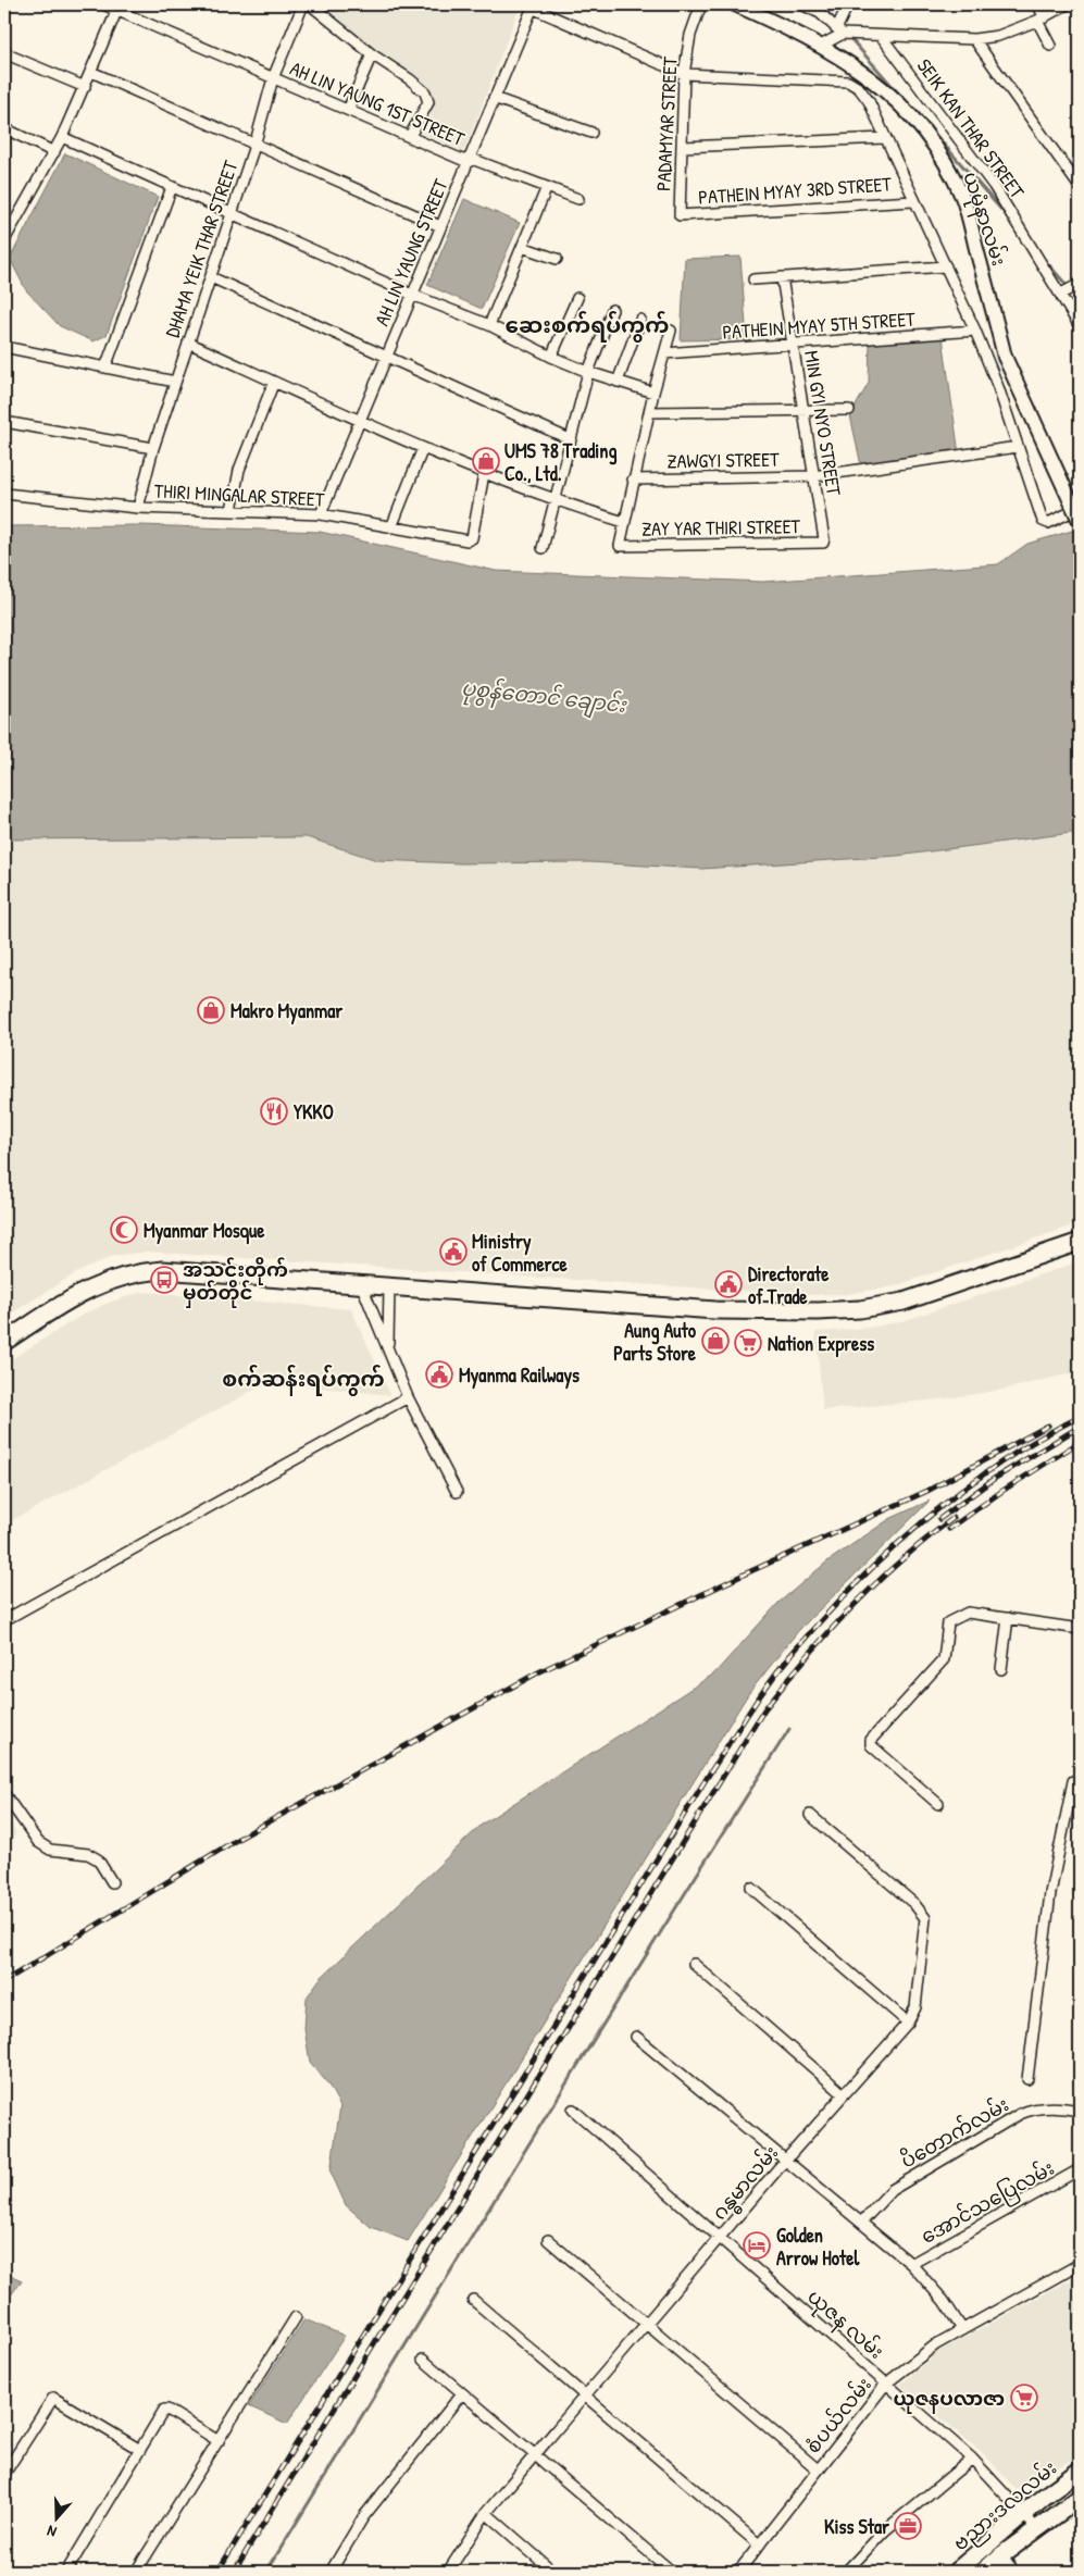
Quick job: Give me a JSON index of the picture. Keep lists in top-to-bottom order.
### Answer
{
  "streets": {
    "main road": ["ယမုံနာလမ်း", "ဗညားဒလလမ်း"],
    "street": [
      "AH LIN YAUNG 1ST STREET",
      "PADAMYAR STREET",
      "SEIK KAN THAR STREET",
      "PATHEIN MYAY 3RD STREET",
      "DHAMA YEIK THAR STREET",
      "AH LIN YAUNG STREET",
      "PATHEIN MYAY 5TH STREET",
      "MIN GYI NYO STREET",
      "ZAWGYI STREET",
      "THIRI MINGALAR STREET",
      "ZAY YAR THIRI STREET",
      "ပိတောက်လမ်း",
      "ဂန္ဓမာလမ်း",
      "အောင်သပြေလမ်း",
      "ယုဇန လမ်း",
      "စံပယ်လမ်း"
    ]
  },
  "crossings": [
    ["AH LIN YAUNG 1ST STREET", "DHAMA YEIK THAR STREET"],
    ["AH LIN YAUNG 1ST STREET", "AH LIN YAUNG STREET"],
    ["PADAMYAR STREET", "PATHEIN MYAY 3RD STREET"],
    ["DHAMA YEIK THAR STREET", "THIRI MINGALAR STREET"],
    ["AH LIN YAUNG STREET", "THIRI MINGALAR STREET"],
    ["PATHEIN MYAY 5TH STREET", "MIN GYI NYO STREET"],
    ["MIN GYI NYO STREET", "ZAWGYI STREET"],
    ["MIN GYI NYO STREET", "ZAY YAR THIRI STREET"],
    ["ဂန္ဓမာလမ်း", "ယုဇန လမ်း"],
    ["ယုဇန လမ်း", "စံပယ်လမ်း"],
    ["ယုဇန လမ်း", "ဗညားဒလလမ်း"]
  ],
  "districts": ["ဆေးစက်ရပ်ကွက်", "စက်ဆန်းရပ်ကွက်"],
  "water": ["ပုစွန်တောင် ချောင်း"],
  "places": {
    "shop": ["UMS 78 Trading Co., Ltd.", "Makro Myanmar", "Aung Auto Parts Store"],
    "restaurant": ["YKKO"],
    "mosque": ["Myanmar Mosque"],
    "public building": ["Ministry of Commerce", "Directorate of Trade", "Myanma Railways"],
    "bus stop": ["အသင်းတိုက် မှတ်တိုင်"],
    "supermarket": ["Nation Express", "ယုဇနပလာဇာ"],
    "hotel": ["Golden Arrow Hotel"],
    "office": ["Kiss Star"]
  },
  "north": "bottom"
}
